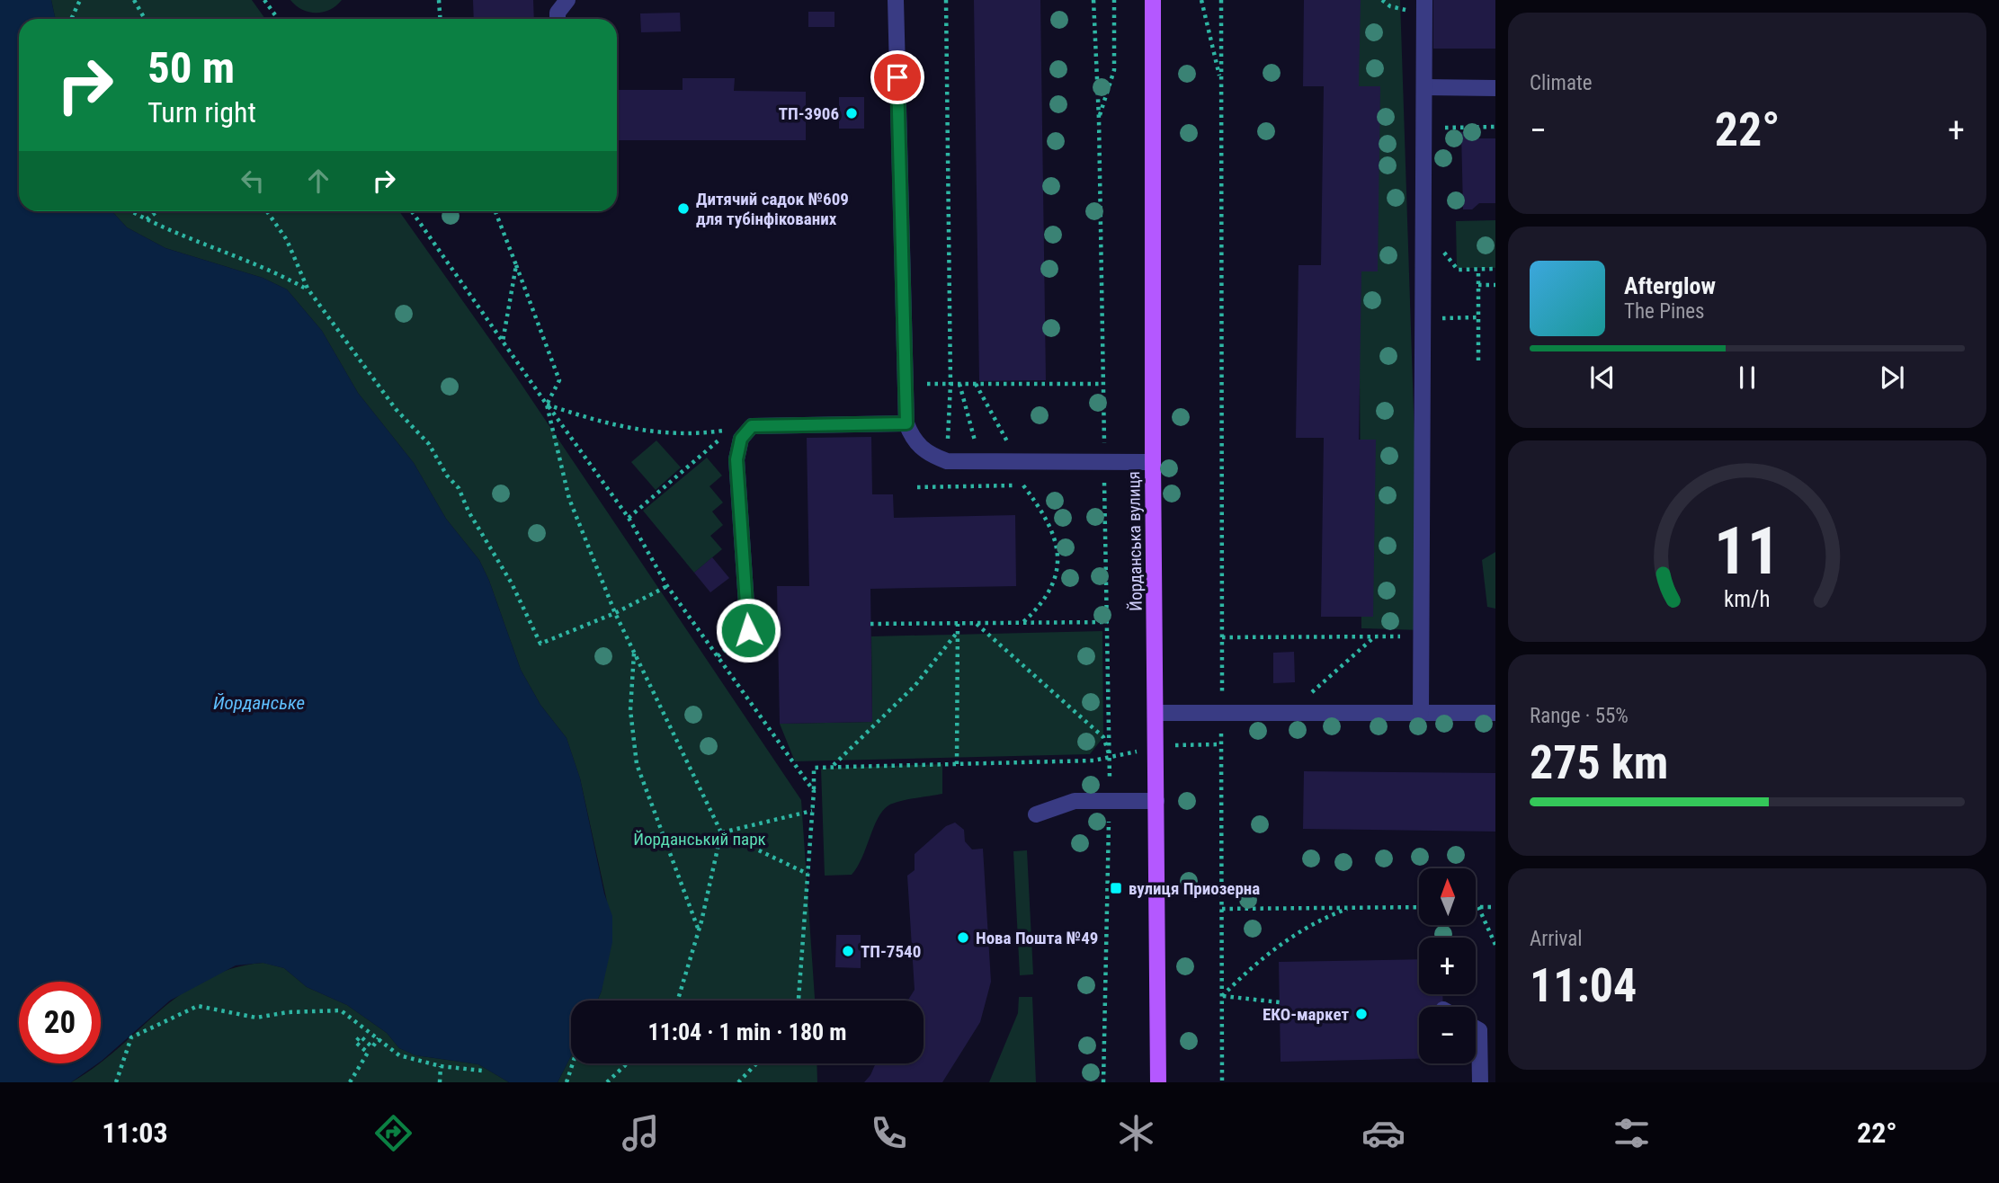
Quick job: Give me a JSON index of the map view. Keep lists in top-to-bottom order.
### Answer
{
  "streets": {
    "main road": ["Йорданська вулиця"]
  },
  "water": ["Йорданське"],
  "parks": ["Йорданський парк"],
  "places": {
    "other": [
      "ТП-3906",
      "Дитячий садок №609 для тубінфікованих",
      "Нова Пошта №49",
      "ТП-7540",
      "ЕКО-маркет"
    ],
    "transit": ["вулиця Приозерна"]
  },
  "north": "top",
  "page": {
    "tile": [
      "Climate",
      ["Range · 55%", "275 km"],
      ["Arrival", "11:04"]
    ],
    "turn": ["50 m", "Turn right"],
    "heat": ["−", "22°", "+"],
    "song": ["Afterglow", "The Pines"],
    "map_buttons": ["+", "−"],
    "limit": "20",
    "trip": "11:04 · 1 min · 180 m",
    "tabs": ["11:03", "22°"],
    "gauge": ["11", "km/h"]
  }
}
